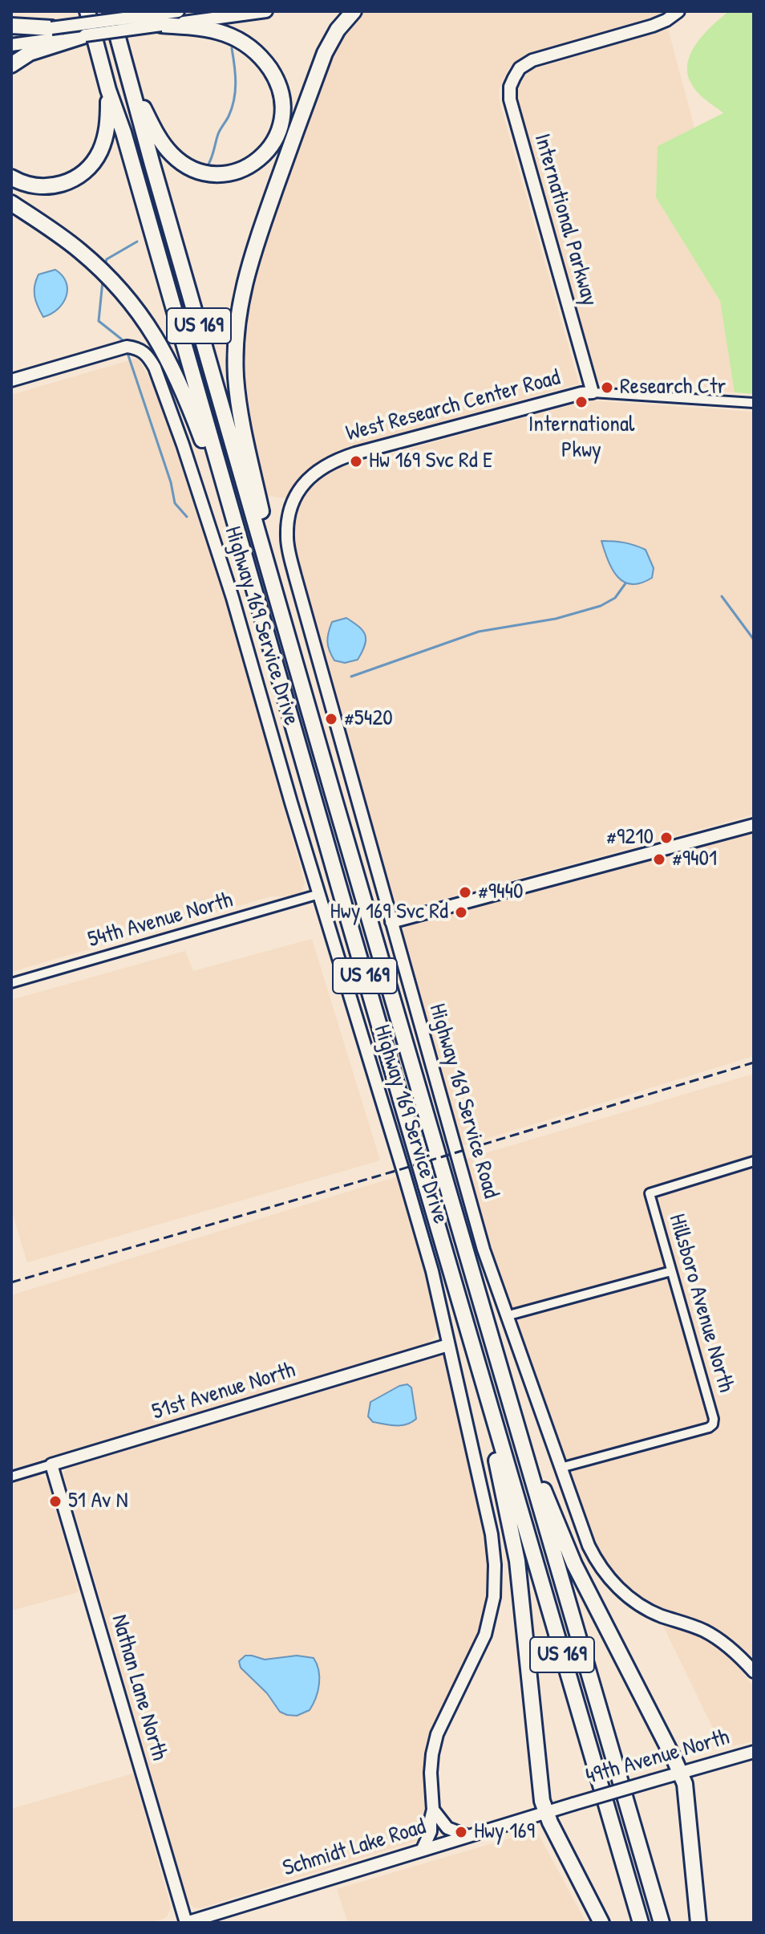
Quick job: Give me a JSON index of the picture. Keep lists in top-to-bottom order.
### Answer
{
  "streets": {
    "highway": ["US 169"],
    "street": [
      "International Parkway",
      "West Research Center Road",
      "Highway 169 Service Drive",
      "54th Avenue North",
      "Highway 169 Service Road",
      "Hillsboro Avenue North",
      "51st Avenue North",
      "Nathan Lane North",
      "49th Avenue North",
      "Schmidt Lake Road"
    ]
  },
  "crossings": [
    ["International Parkway", "West Research Center Road"],
    ["West Research Center Road", "Highway 169 Service Road"],
    ["Highway 169 Service Drive", "54th Avenue North"],
    ["Highway 169 Service Drive", "51st Avenue North"],
    ["Highway 169 Service Drive", "Schmidt Lake Road"],
    ["Highway 169 Service Road", "Hillsboro Avenue North"],
    ["51st Avenue North", "Nathan Lane North"],
    ["Nathan Lane North", "Schmidt Lake Road"],
    ["49th Avenue North", "Schmidt Lake Road"]
  ],
  "places": [
    "Research Ctr",
    "International Pkwy",
    "Hw 169 Svc Rd E",
    "#5420",
    "#9210",
    "#9401",
    "#9440",
    "Hwy 169 Svc Rd",
    "51 Av N",
    "Hwy 169"
  ]
}
